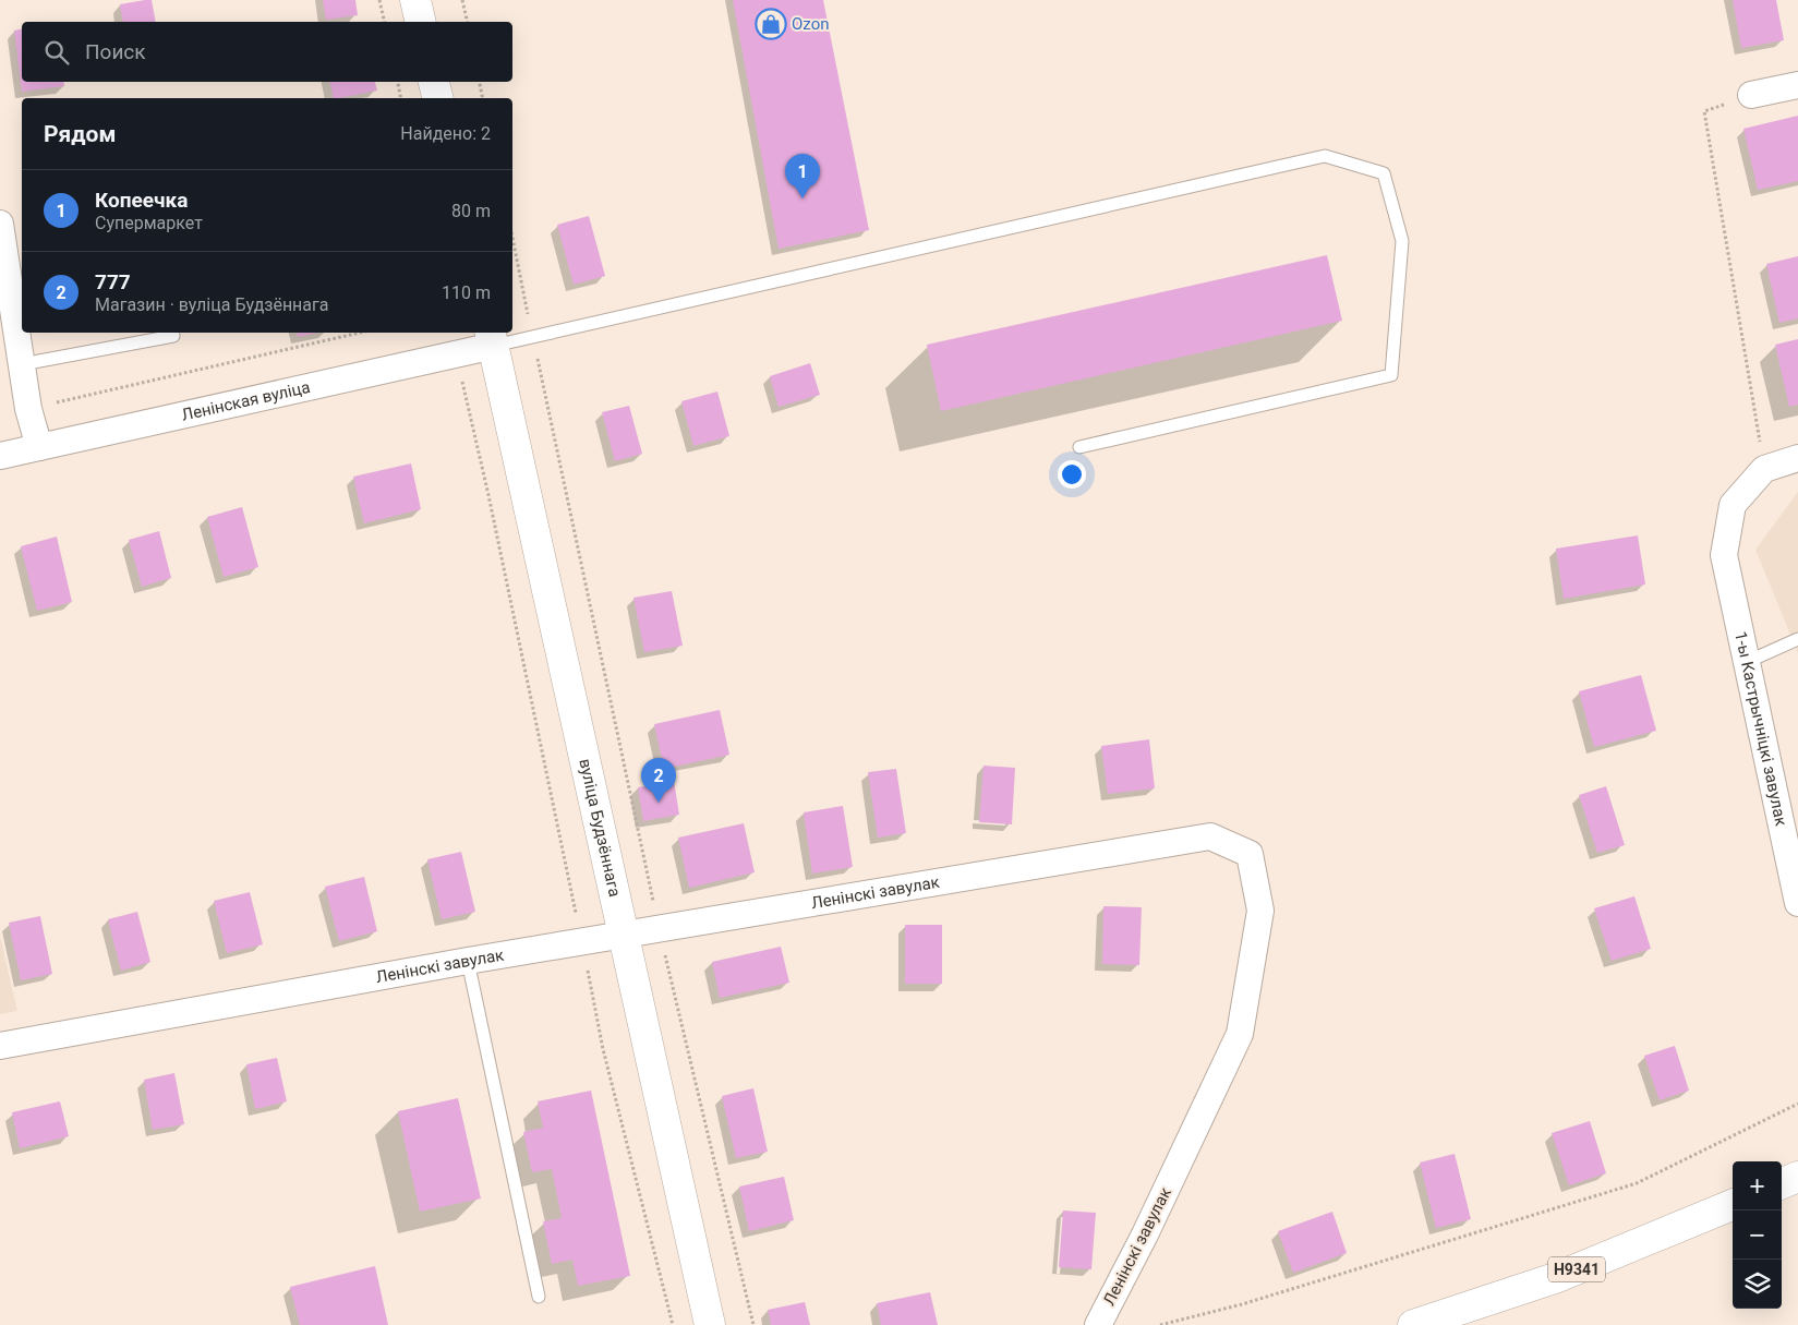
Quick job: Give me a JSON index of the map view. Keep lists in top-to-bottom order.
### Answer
{
  "streets": {
    "street": [
      "Ленінская вуліца",
      "1-ы Кастрычніцкі завулак",
      "вуліца Будзённага",
      "Ленінскі завулак",
      "Н9341"
    ]
  },
  "crossings": [
    ["Ленінская вуліца", "вуліца Будзённага"],
    ["вуліца Будзённага", "Ленінскі завулак"]
  ],
  "places": {
    "shop": ["Ozon"]
  },
  "page": {
    "search": "Поиск",
    "heading": ["Рядом", "Найдено: 2"],
    "pins": ["1", "2"],
    "list": [
      {
        "mark": "1",
        "name": "Копеечка",
        "note": "Супермаркет",
        "value": "80 m"
      },
      {
        "mark": "2",
        "name": "777",
        "note": "Магазин · вуліца Будзённага",
        "value": "110 m"
      }
    ],
    "map_buttons": ["+", "−"]
  }
}
